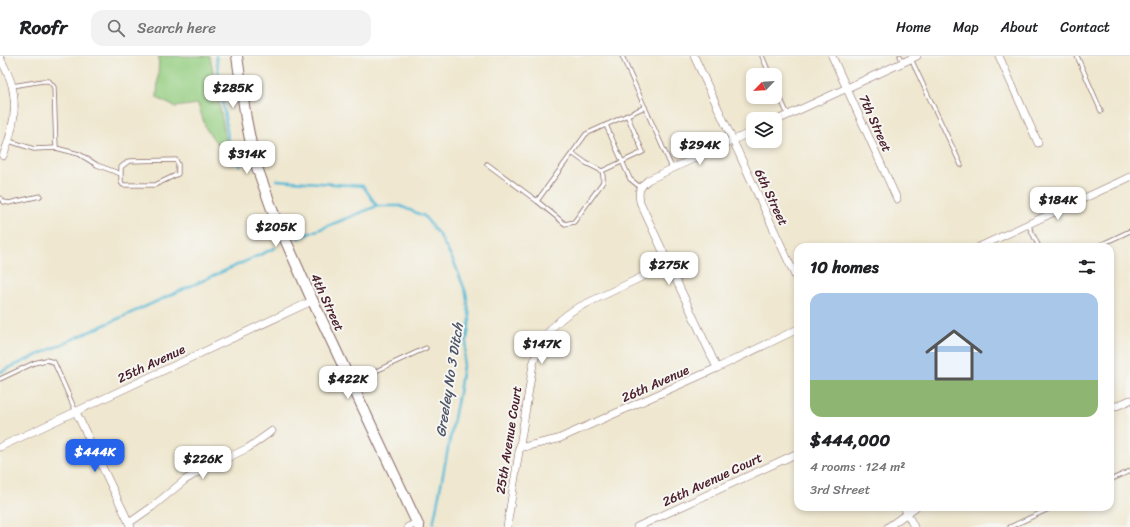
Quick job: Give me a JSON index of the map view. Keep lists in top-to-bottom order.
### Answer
{
  "streets": {
    "main road": ["4th Street"],
    "street": [
      "7th Street",
      "6th Street",
      "25th Avenue",
      "26th Avenue",
      "25th Avenue Court",
      "26th Avenue Court"
    ]
  },
  "crossings": [
    ["4th Street", "25th Avenue"],
    ["26th Avenue", "25th Avenue Court"]
  ],
  "water": ["Greeley No 3 Ditch"],
  "north": "bottom left",
  "page": {
    "header": "Roofr",
    "search": "Search here",
    "nav": [
      "Home",
      "Map",
      "About",
      "Contact"
    ],
    "price": [
      "$285K",
      "$294K",
      "$314K",
      "$184K",
      "$205K",
      "$275K",
      "$147K",
      "$422K",
      "$444K",
      "$226K"
    ],
    "heading": "10 homes",
    "list": [
      {
        "name": "$444,000",
        "note": "4 rooms · 124 m² · 3rd Street"
      }
    ]
  }
}
